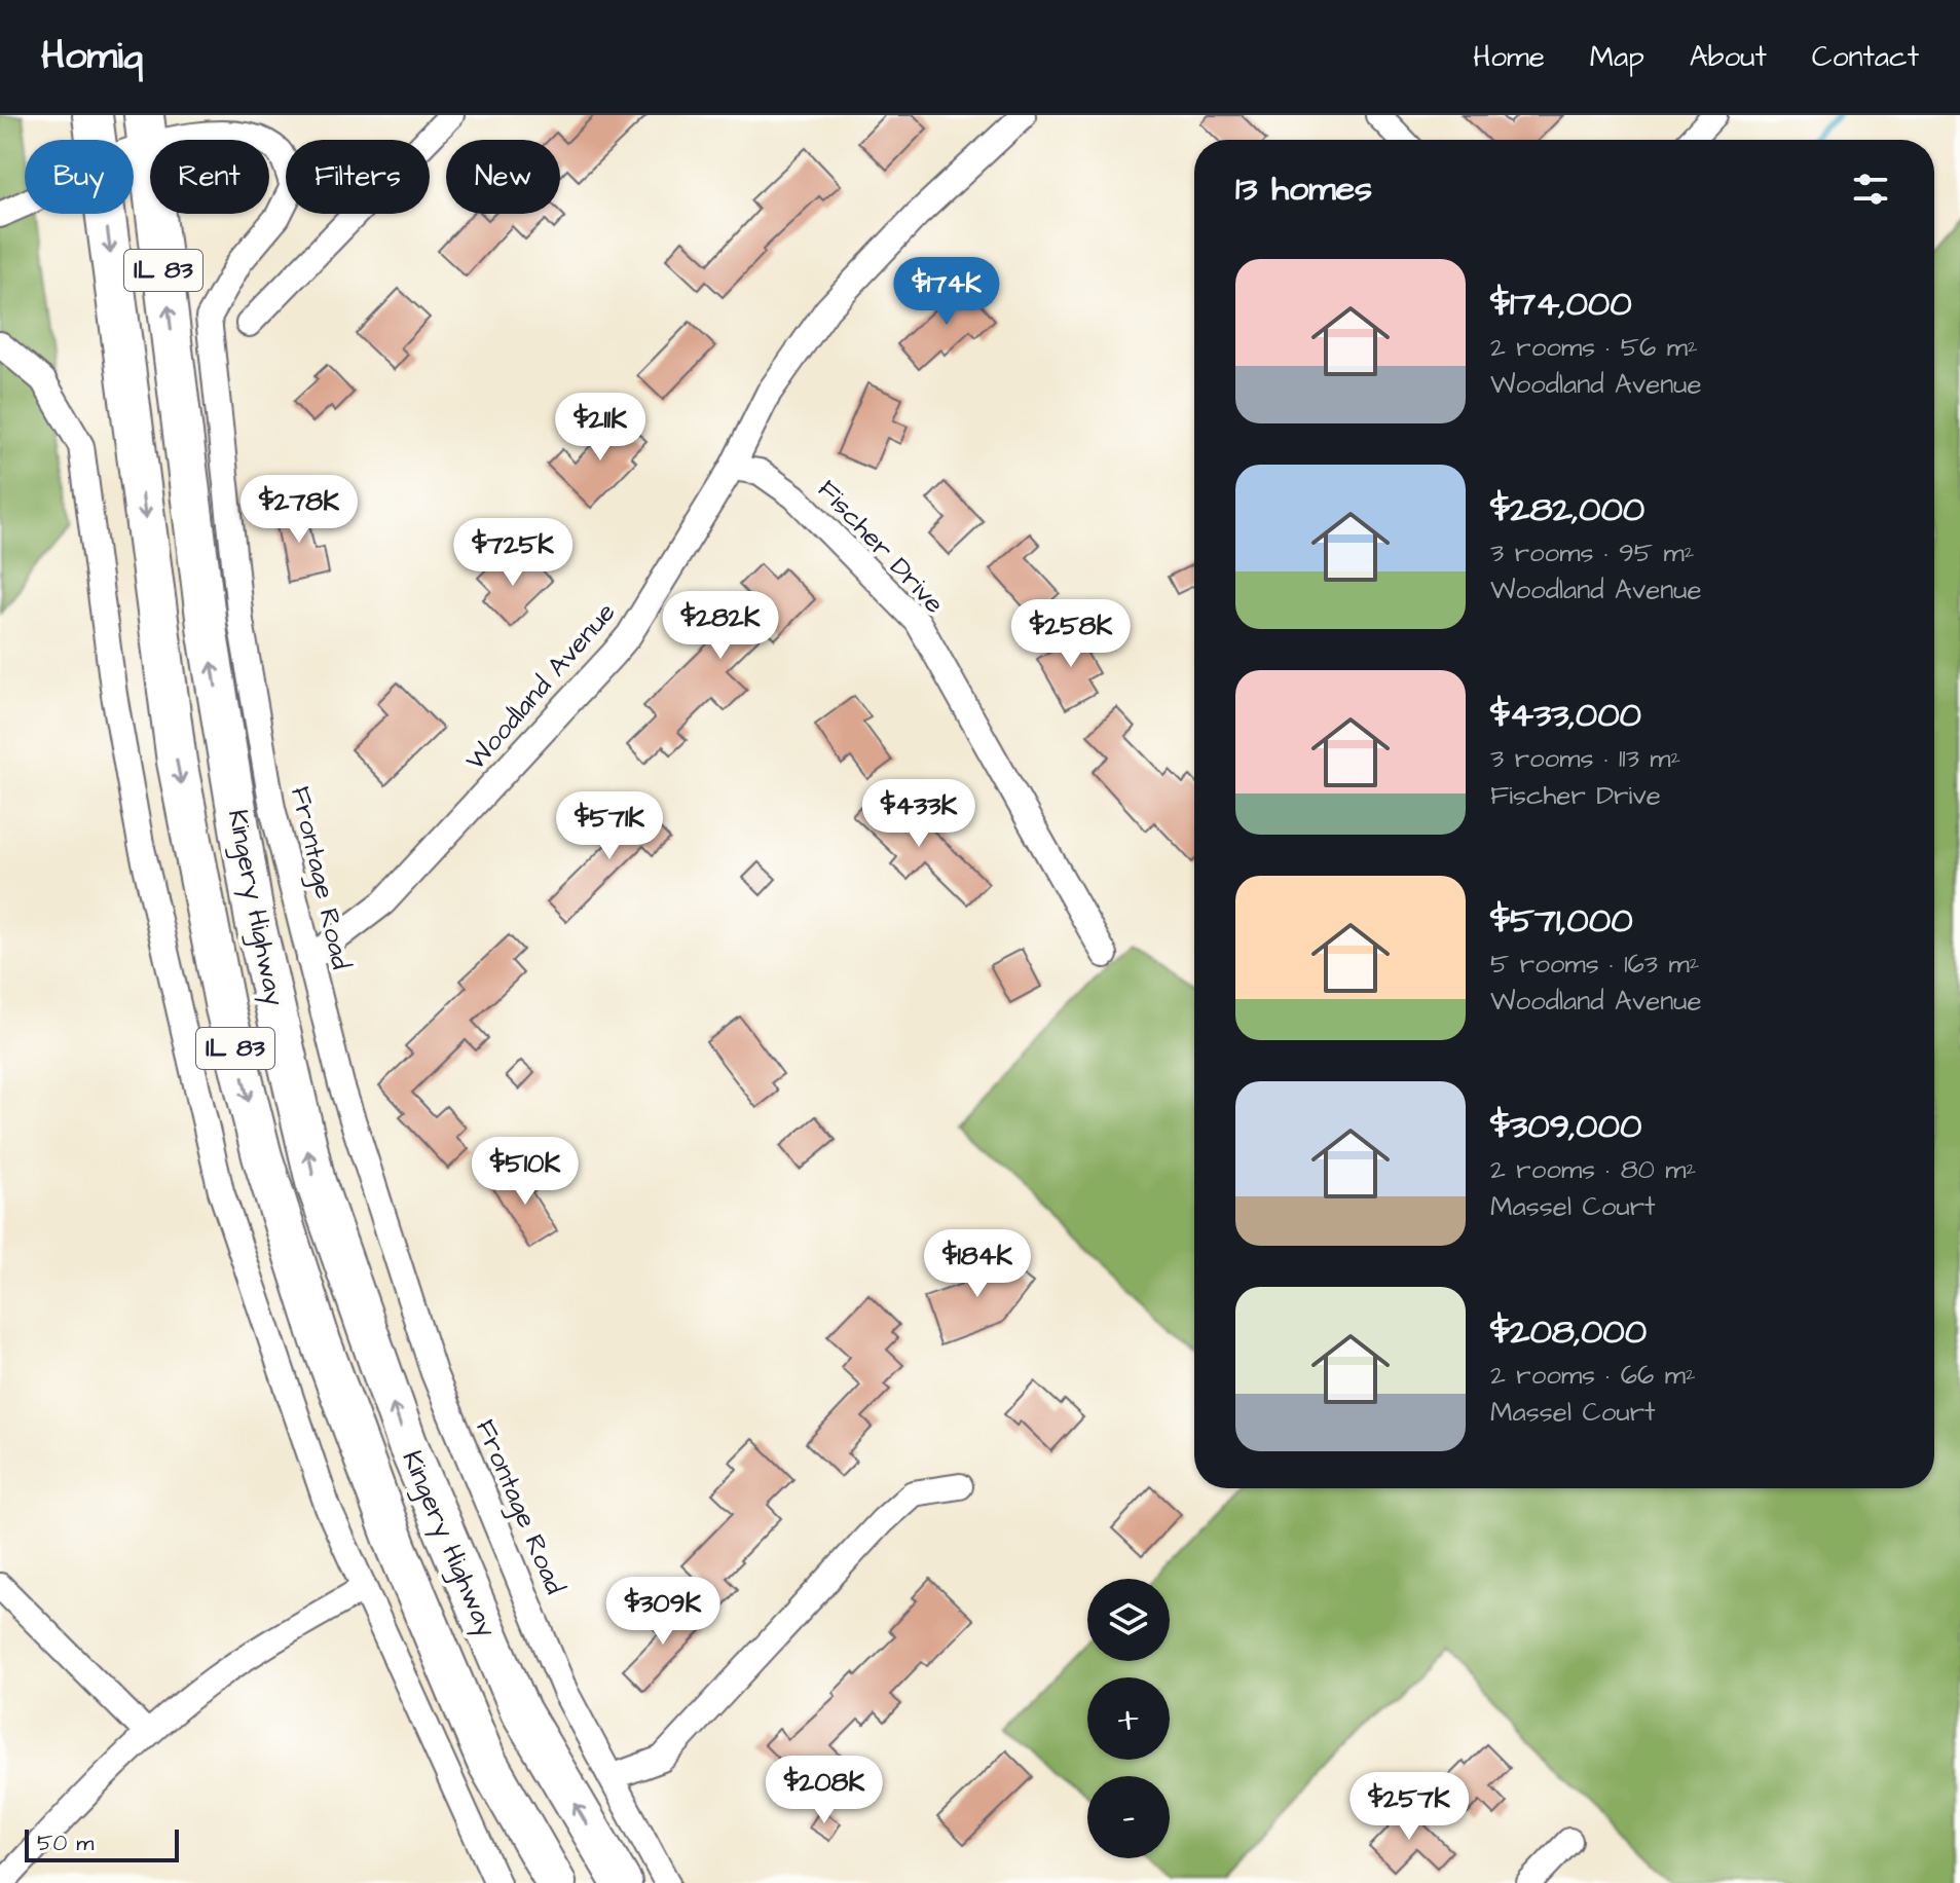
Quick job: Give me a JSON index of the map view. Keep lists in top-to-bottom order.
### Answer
{
  "streets": {
    "highway": ["IL 83", "Kingery Highway"],
    "street": ["Fischer Drive", "Woodland Avenue", "Frontage Road"]
  },
  "crossings": [
    ["Fischer Drive", "Woodland Avenue"],
    ["Woodland Avenue", "Frontage Road"],
    ["Frontage Road", "Kingery Highway"]
  ],
  "scale_bar": "50 m",
  "page": {
    "header": "Homiq",
    "nav": [
      "Home",
      "Map",
      "About",
      "Contact"
    ],
    "chip": [
      "Buy",
      "Rent",
      "Filters",
      "New"
    ],
    "heading": "13 homes",
    "list": [
      {
        "name": "$174,000",
        "note": "2 rooms · 56 m² · Woodland Avenue"
      },
      {
        "name": "$282,000",
        "note": "3 rooms · 95 m² · Woodland Avenue"
      },
      {
        "name": "$433,000",
        "note": "3 rooms · 113 m² · Fischer Drive"
      },
      {
        "name": "$571,000",
        "note": "5 rooms · 163 m² · Woodland Avenue"
      },
      {
        "name": "$309,000",
        "note": "2 rooms · 80 m² · Massel Court"
      },
      {
        "name": "$208,000",
        "note": "2 rooms · 66 m² · Massel Court"
      }
    ],
    "price": [
      "$174K",
      "$211K",
      "$278K",
      "$725K",
      "$282K",
      "$258K",
      "$433K",
      "$571K",
      "$510K",
      "$184K",
      "$309K",
      "$208K",
      "$257K"
    ],
    "map_buttons": ["+", "−"],
    "scale": "50 m"
  }
}
